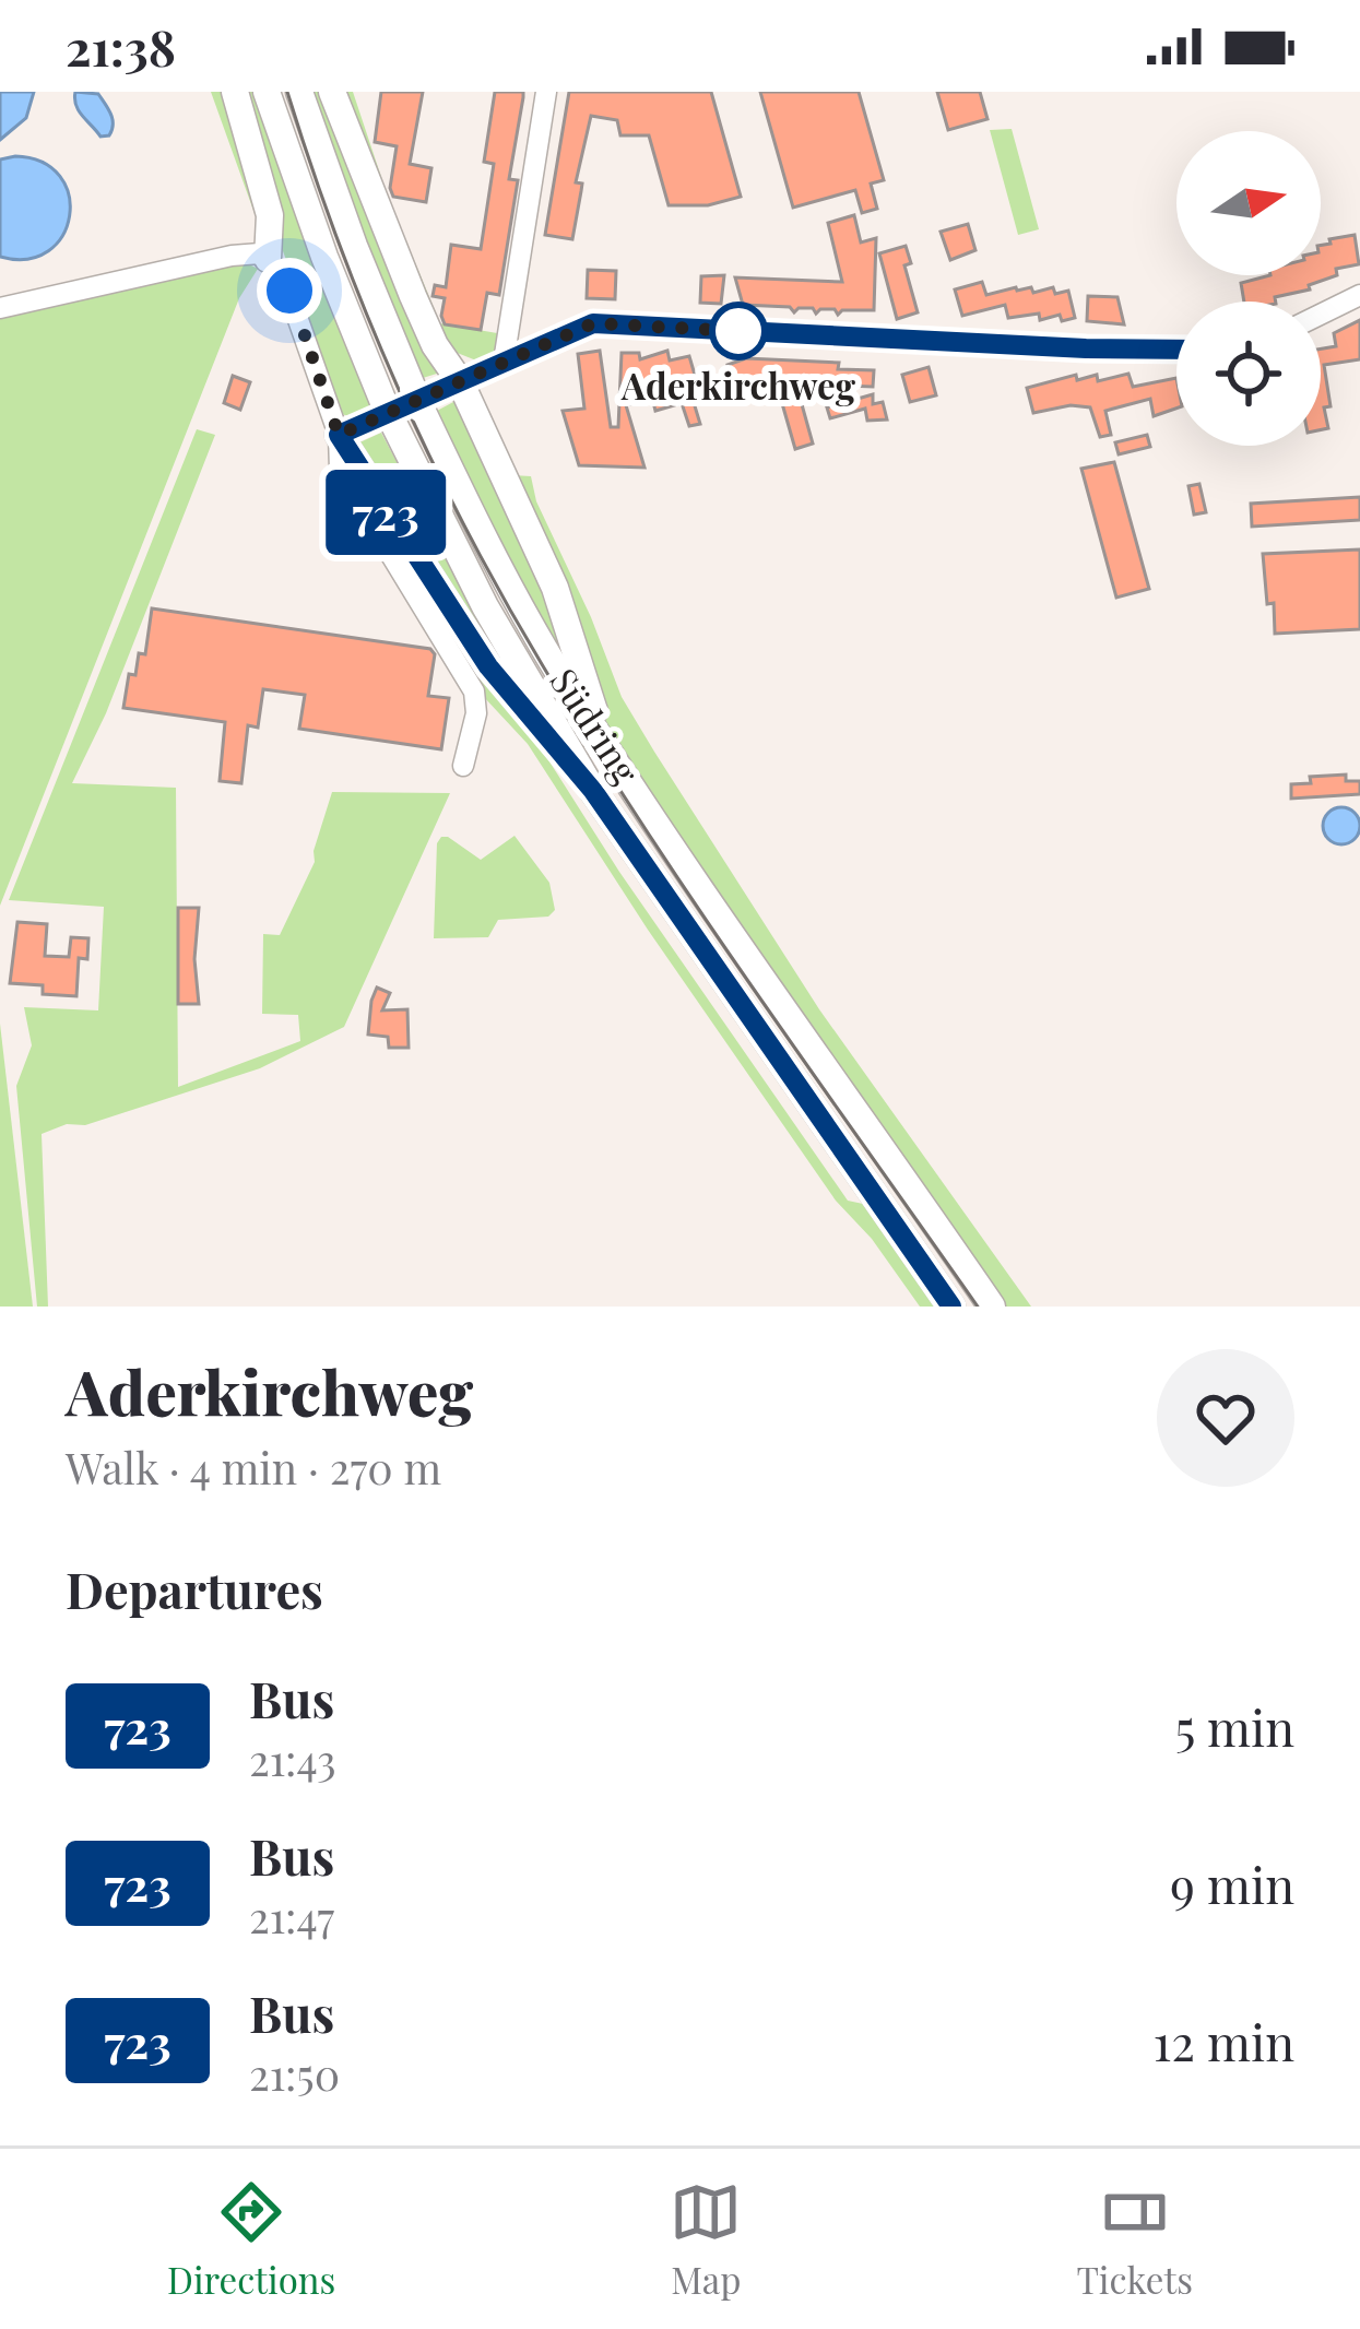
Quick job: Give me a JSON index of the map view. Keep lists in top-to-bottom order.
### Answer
{
  "streets": {
    "main road": ["Südring"]
  },
  "places": ["Aderkirchweg"],
  "lines": ["bus line 723"],
  "north": "right",
  "page": {
    "status": "21:38",
    "on_map": "723",
    "heading": [
      ["Aderkirchweg", "Walk · 4 min · 270 m"],
      "Departures"
    ],
    "list": [
      {
        "mark": "723",
        "name": "Bus",
        "note": "21:43",
        "value": "5 min"
      },
      {
        "mark": "723",
        "name": "Bus",
        "note": "21:47",
        "value": "9 min"
      },
      {
        "mark": "723",
        "name": "Bus",
        "note": "21:50",
        "value": "12 min"
      }
    ],
    "tabs": ["Directions", "Map", "Tickets"]
  }
}
